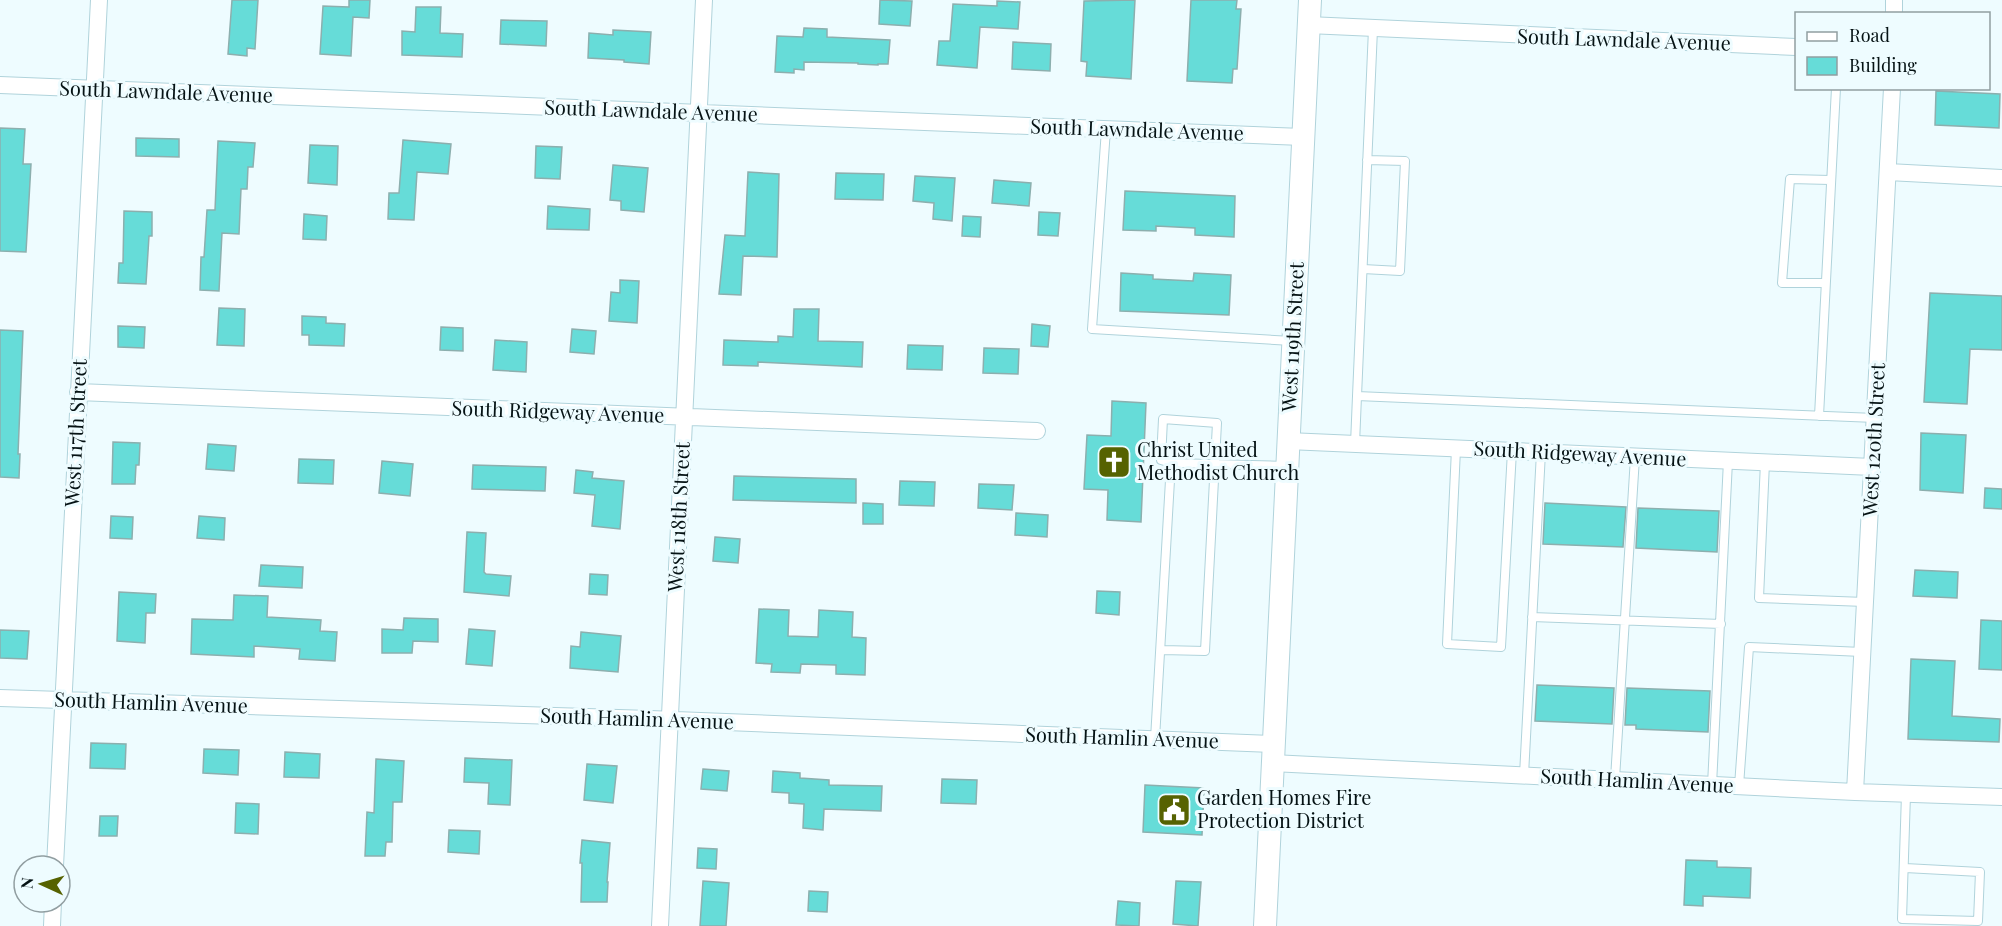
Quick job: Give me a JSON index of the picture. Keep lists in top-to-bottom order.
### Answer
{
  "streets": {
    "street": [
      "South Lawndale Avenue",
      "West 119th Street",
      "South Ridgeway Avenue",
      "West 117th Street",
      "West 120th Street",
      "West 118th Street",
      "South Hamlin Avenue"
    ]
  },
  "crossings": [
    ["South Lawndale Avenue", "West 119th Street"],
    ["South Lawndale Avenue", "West 117th Street"],
    ["South Lawndale Avenue", "West 118th Street"],
    ["West 119th Street", "South Ridgeway Avenue"],
    ["West 119th Street", "South Hamlin Avenue"],
    ["South Ridgeway Avenue", "West 117th Street"],
    ["South Ridgeway Avenue", "West 120th Street"],
    ["South Ridgeway Avenue", "West 118th Street"],
    ["West 117th Street", "South Hamlin Avenue"],
    ["West 120th Street", "South Hamlin Avenue"],
    ["West 118th Street", "South Hamlin Avenue"]
  ],
  "places": {
    "church": ["Christ United Methodist Church"],
    "public building": ["Garden Homes Fire Protection District"]
  },
  "legend": ["Road", "Building"],
  "north": "left"
}
